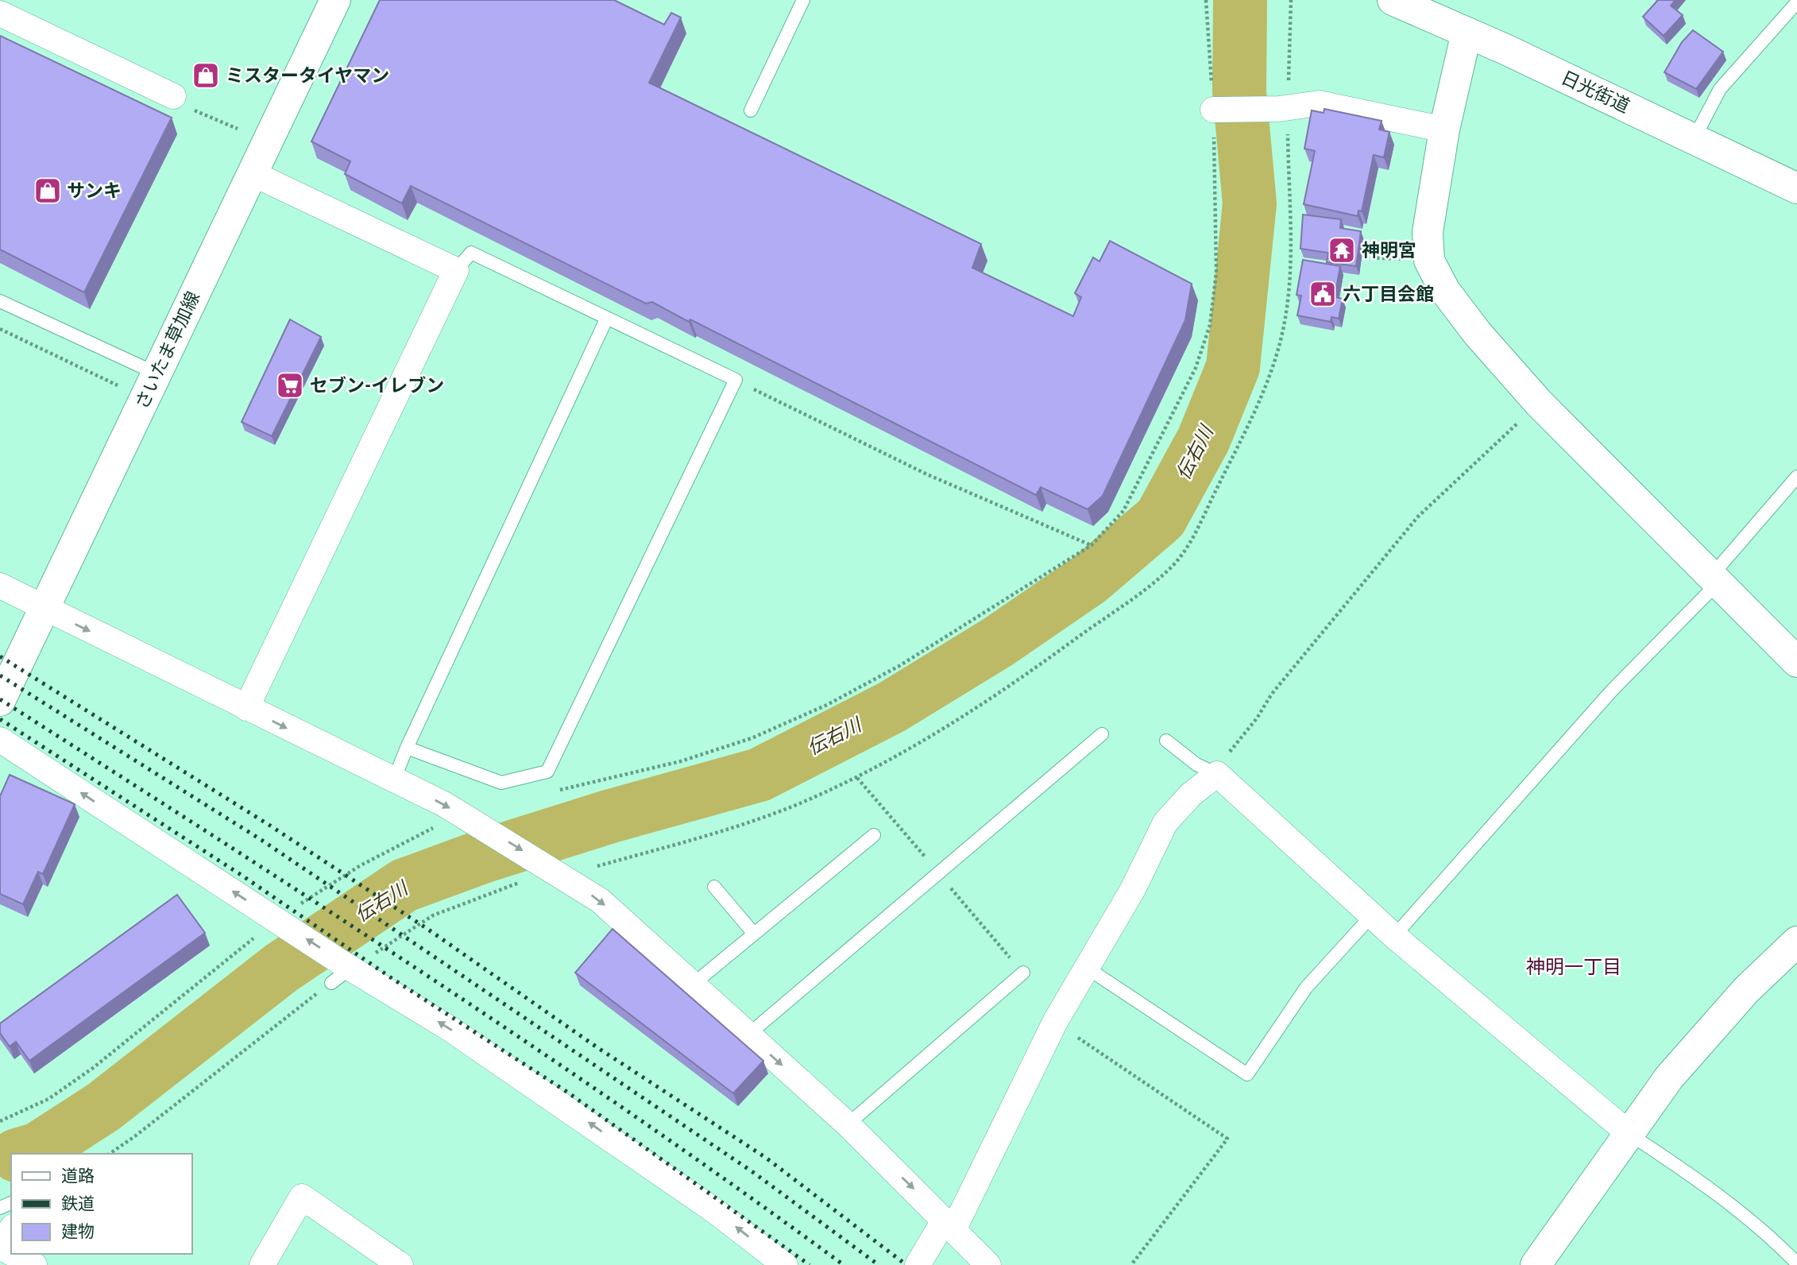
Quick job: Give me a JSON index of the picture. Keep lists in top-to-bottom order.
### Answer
{
  "streets": {
    "main road": ["日光街道", "さいたま草加線"]
  },
  "districts": ["神明一丁目"],
  "water": ["伝右川"],
  "places": {
    "shop": ["ミスタータイヤマン", "サンキ"],
    "temple": ["神明宮"],
    "public building": ["六丁目会館"],
    "supermarket": ["セブン-イレブン"]
  },
  "legend": ["道路", "鉄道", "建物"]
}
